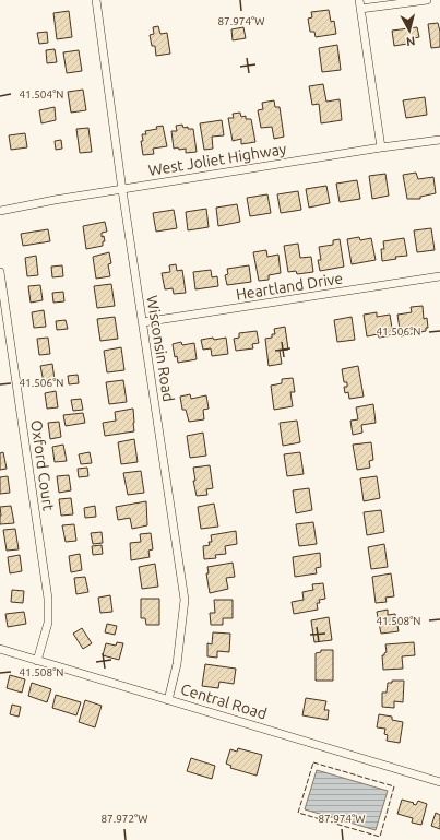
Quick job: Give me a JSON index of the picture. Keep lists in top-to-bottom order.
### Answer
{
  "streets": {
    "street": [
      "West Joliet Highway",
      "Heartland Drive",
      "Wisconsin Road",
      "Oxford Court",
      "Central Road"
    ]
  },
  "crossings": [
    ["West Joliet Highway", "Wisconsin Road"],
    ["Heartland Drive", "Wisconsin Road"],
    ["Wisconsin Road", "Central Road"],
    ["Oxford Court", "Central Road"]
  ],
  "north": "bottom",
  "coordinates": [
    "87.974°W",
    "41.504°N",
    "41.506°N",
    "41.508°N",
    "87.972°W"
  ]
}
